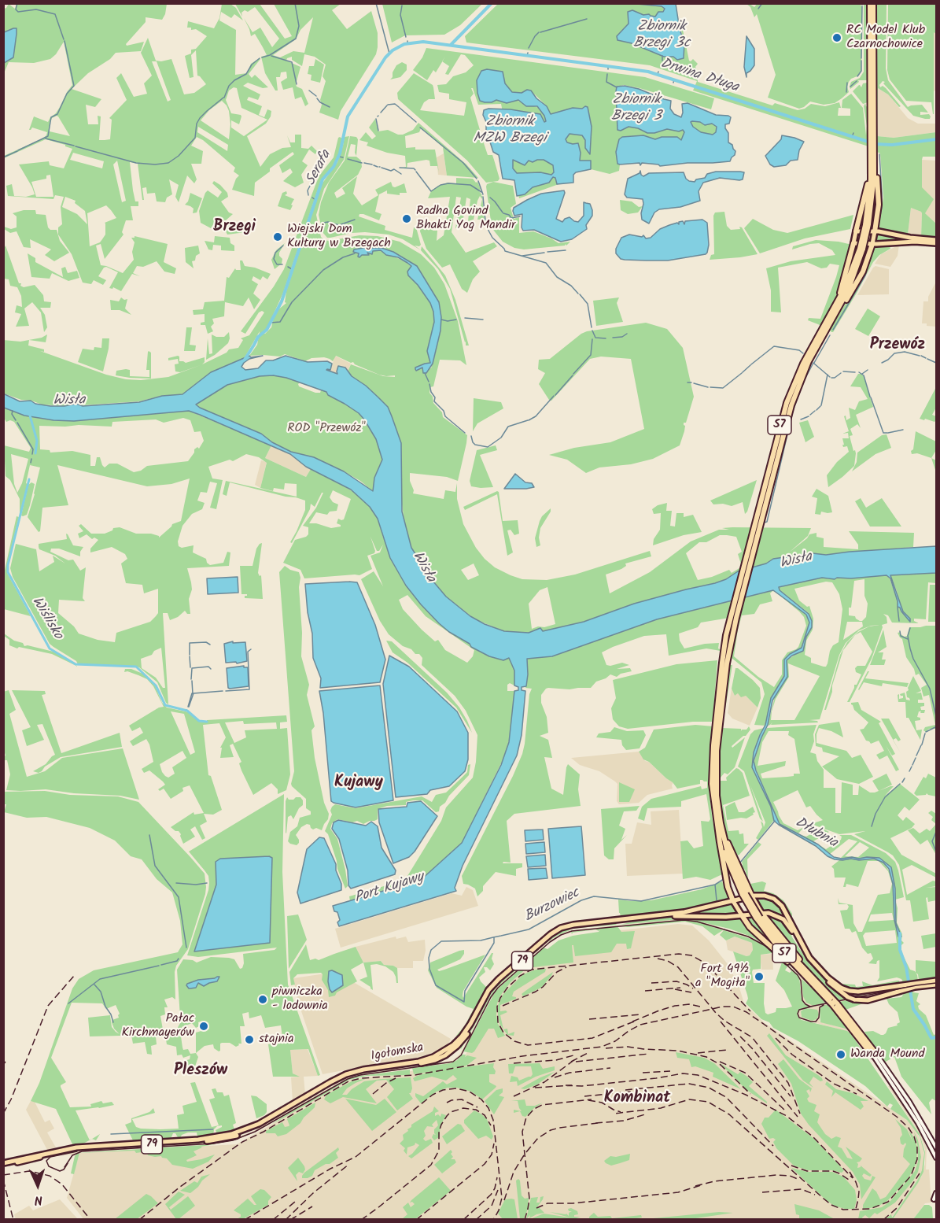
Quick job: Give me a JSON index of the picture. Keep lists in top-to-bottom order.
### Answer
{
  "streets": {
    "highway": ["S7"],
    "main road": ["79", "Igołomska"]
  },
  "crossings": [
    ["S7", "79"],
    ["79", "Igołomska"]
  ],
  "districts": [
    "Brzegi",
    "Przewóz",
    "Kujawy",
    "Pleszów",
    "Kombinat"
  ],
  "water": [
    "Zbiornik Brzegi 3c",
    "Drwina Długa",
    "Zbiornik Brzegi 3",
    "Zbiornik MZW Brzegi",
    "Serafa",
    "Wisła",
    "Wiślisko",
    "Dłubnia",
    "Port Kujawy",
    "Burzowiec"
  ],
  "parks": ["ROD \"Przewóz\""],
  "places": [
    "RC Model Klub Czarnochowice",
    "Radha Govind Bhakti Yog Mandir",
    "Wiejski Dom Kultury w Brzegach",
    "Fort 49½ a \"Mogiła\"",
    "piwniczka - lodownia",
    "Pałac Kirchmayerów",
    "stajnia",
    "Wanda Mound"
  ],
  "north": "bottom"
}
